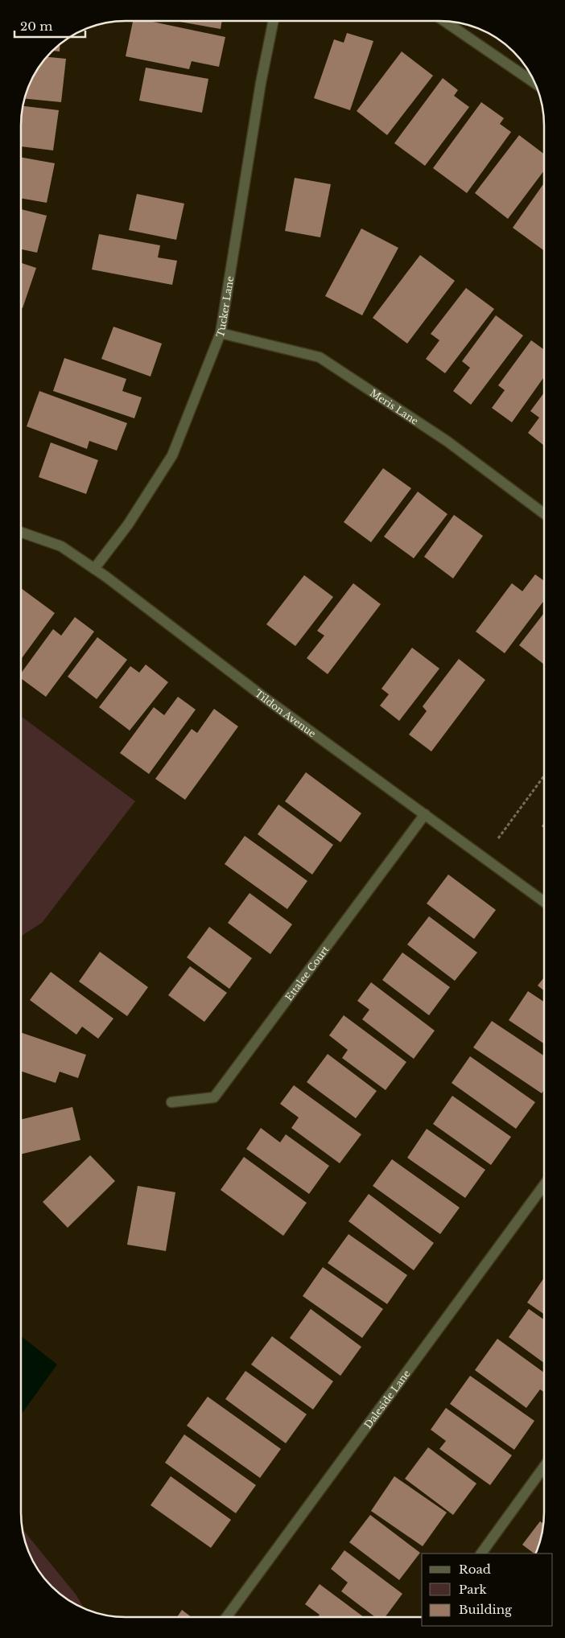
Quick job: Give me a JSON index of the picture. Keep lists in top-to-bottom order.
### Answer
{
  "streets": {
    "street": [
      "Tucker Lane",
      "Meris Lane",
      "Tildon Avenue",
      "Ettalee Court",
      "Daleside Lane"
    ]
  },
  "crossings": [
    ["Tucker Lane", "Meris Lane"],
    ["Tucker Lane", "Tildon Avenue"],
    ["Tildon Avenue", "Ettalee Court"]
  ],
  "legend": ["Road", "Park", "Building"],
  "scale_bar": "20 m"
}
